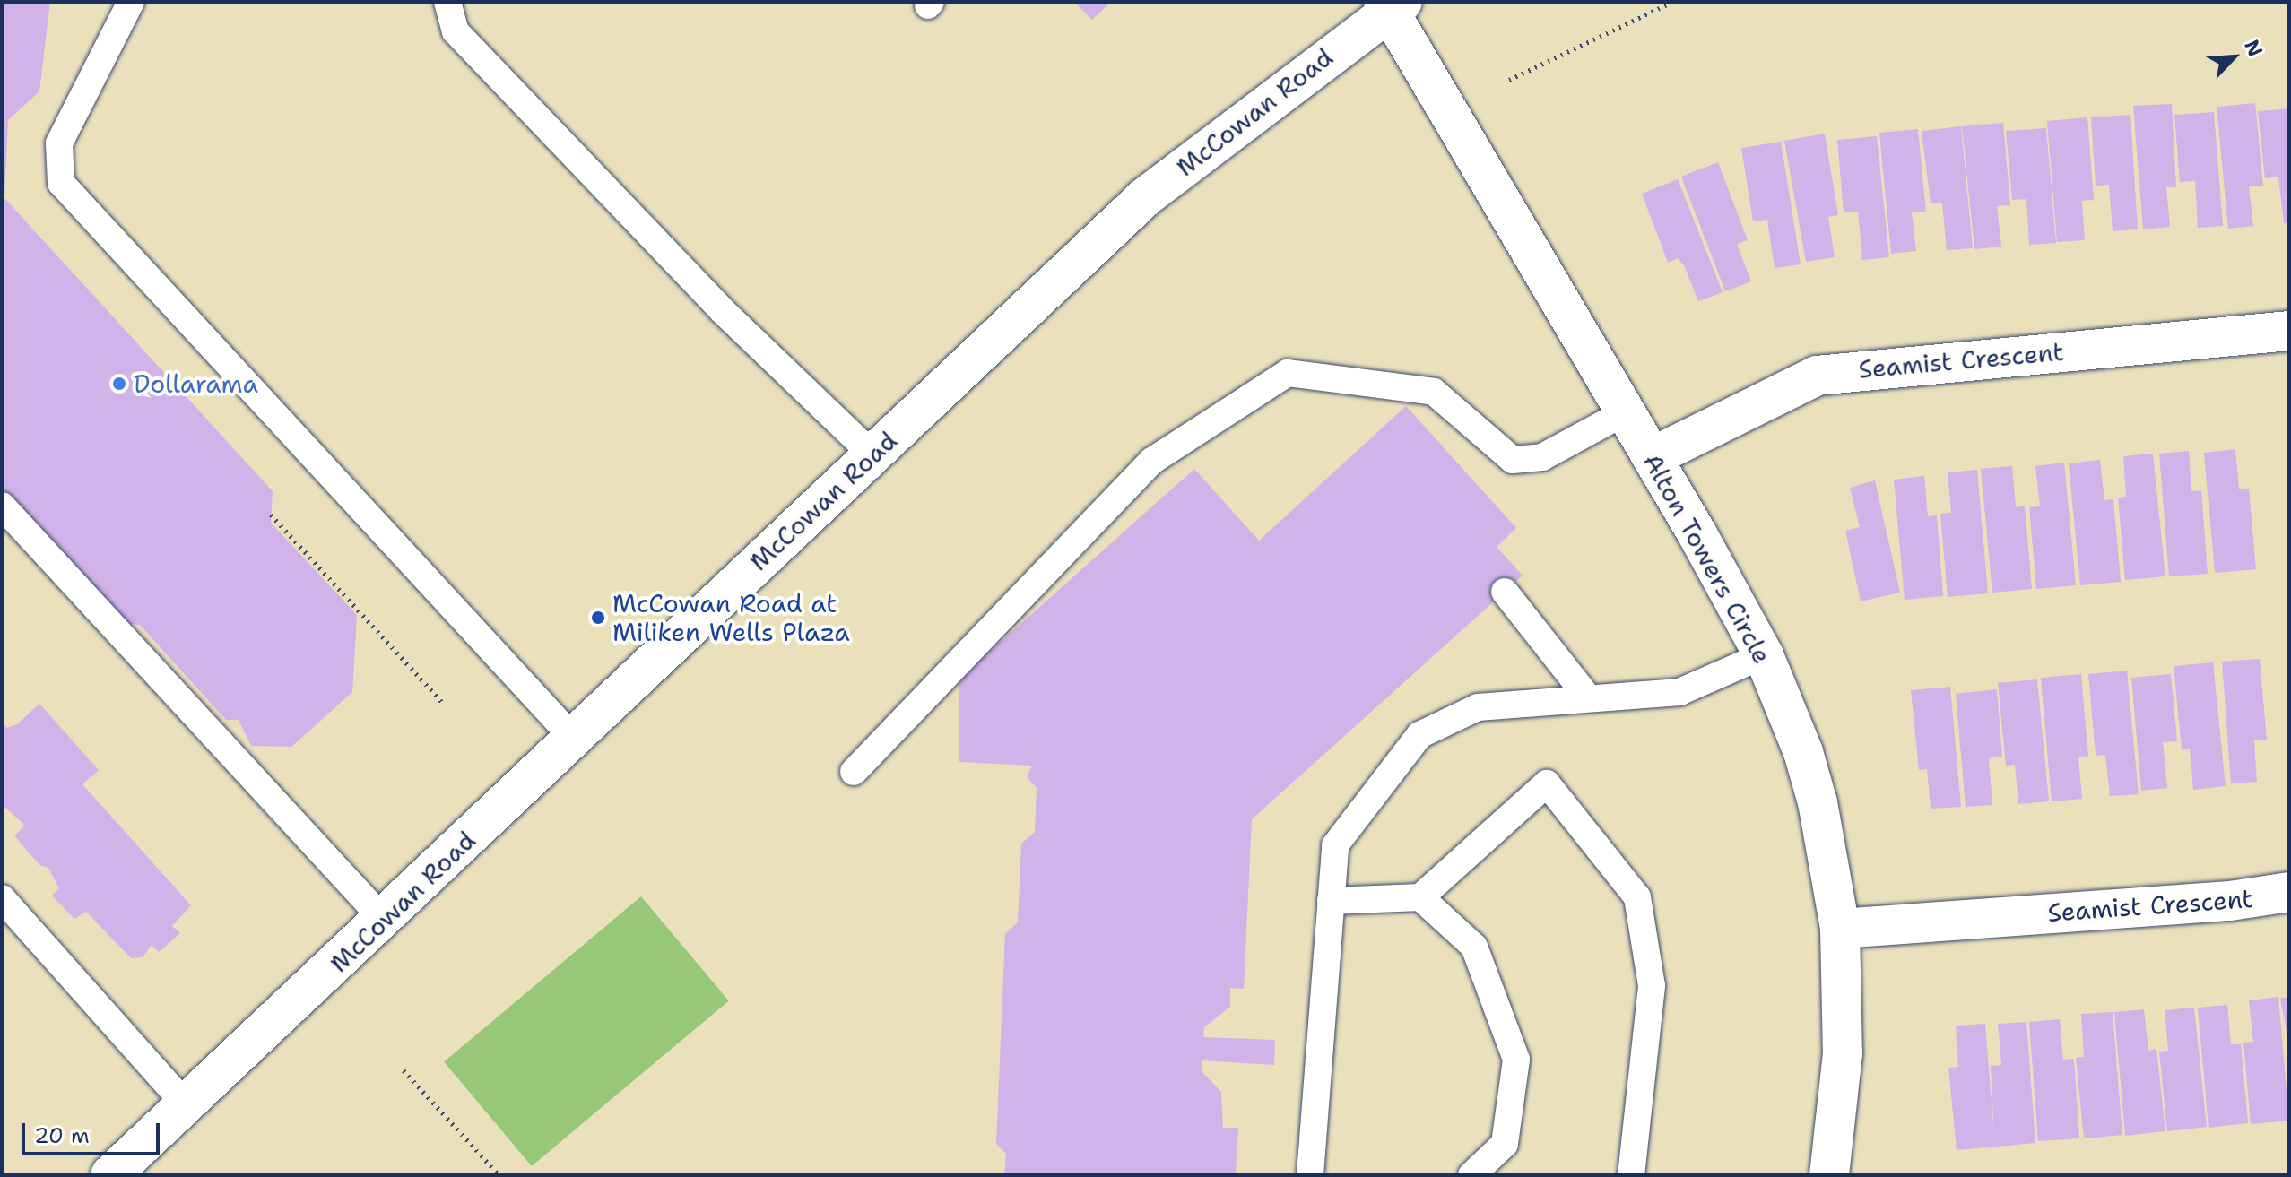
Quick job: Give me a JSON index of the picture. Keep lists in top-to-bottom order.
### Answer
{
  "streets": {
    "street": ["McCowan Road", "Seamist Crescent", "Alton Towers Circle"]
  },
  "crossings": [
    ["McCowan Road", "Alton Towers Circle"],
    ["Seamist Crescent", "Alton Towers Circle"]
  ],
  "places": ["Dollarama", "McCowan Road at Miliken Wells Plaza"],
  "scale_bar": "20 m",
  "north": "top right"
}
